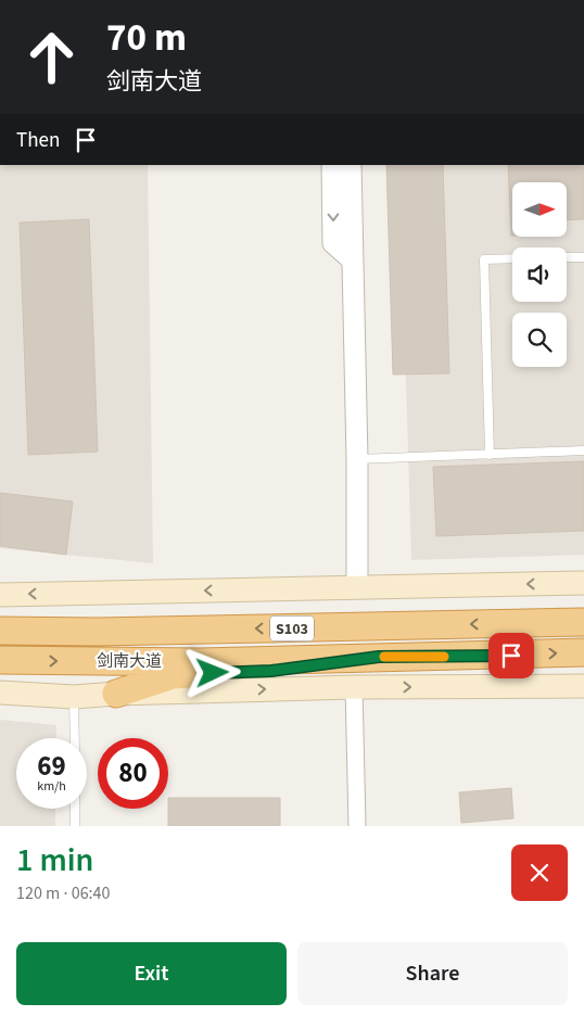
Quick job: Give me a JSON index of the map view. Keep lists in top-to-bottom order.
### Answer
{
  "streets": {
    "highway": ["S103", "剑南大道"]
  },
  "north": "right",
  "page": {
    "turn": ["70 m", "剑南大道"],
    "then": "Then",
    "speed": "69 km/h",
    "limit": "80",
    "heading": ["1 min", "120 m · 06:40"],
    "buttons": ["Exit", "Share"]
  }
}
